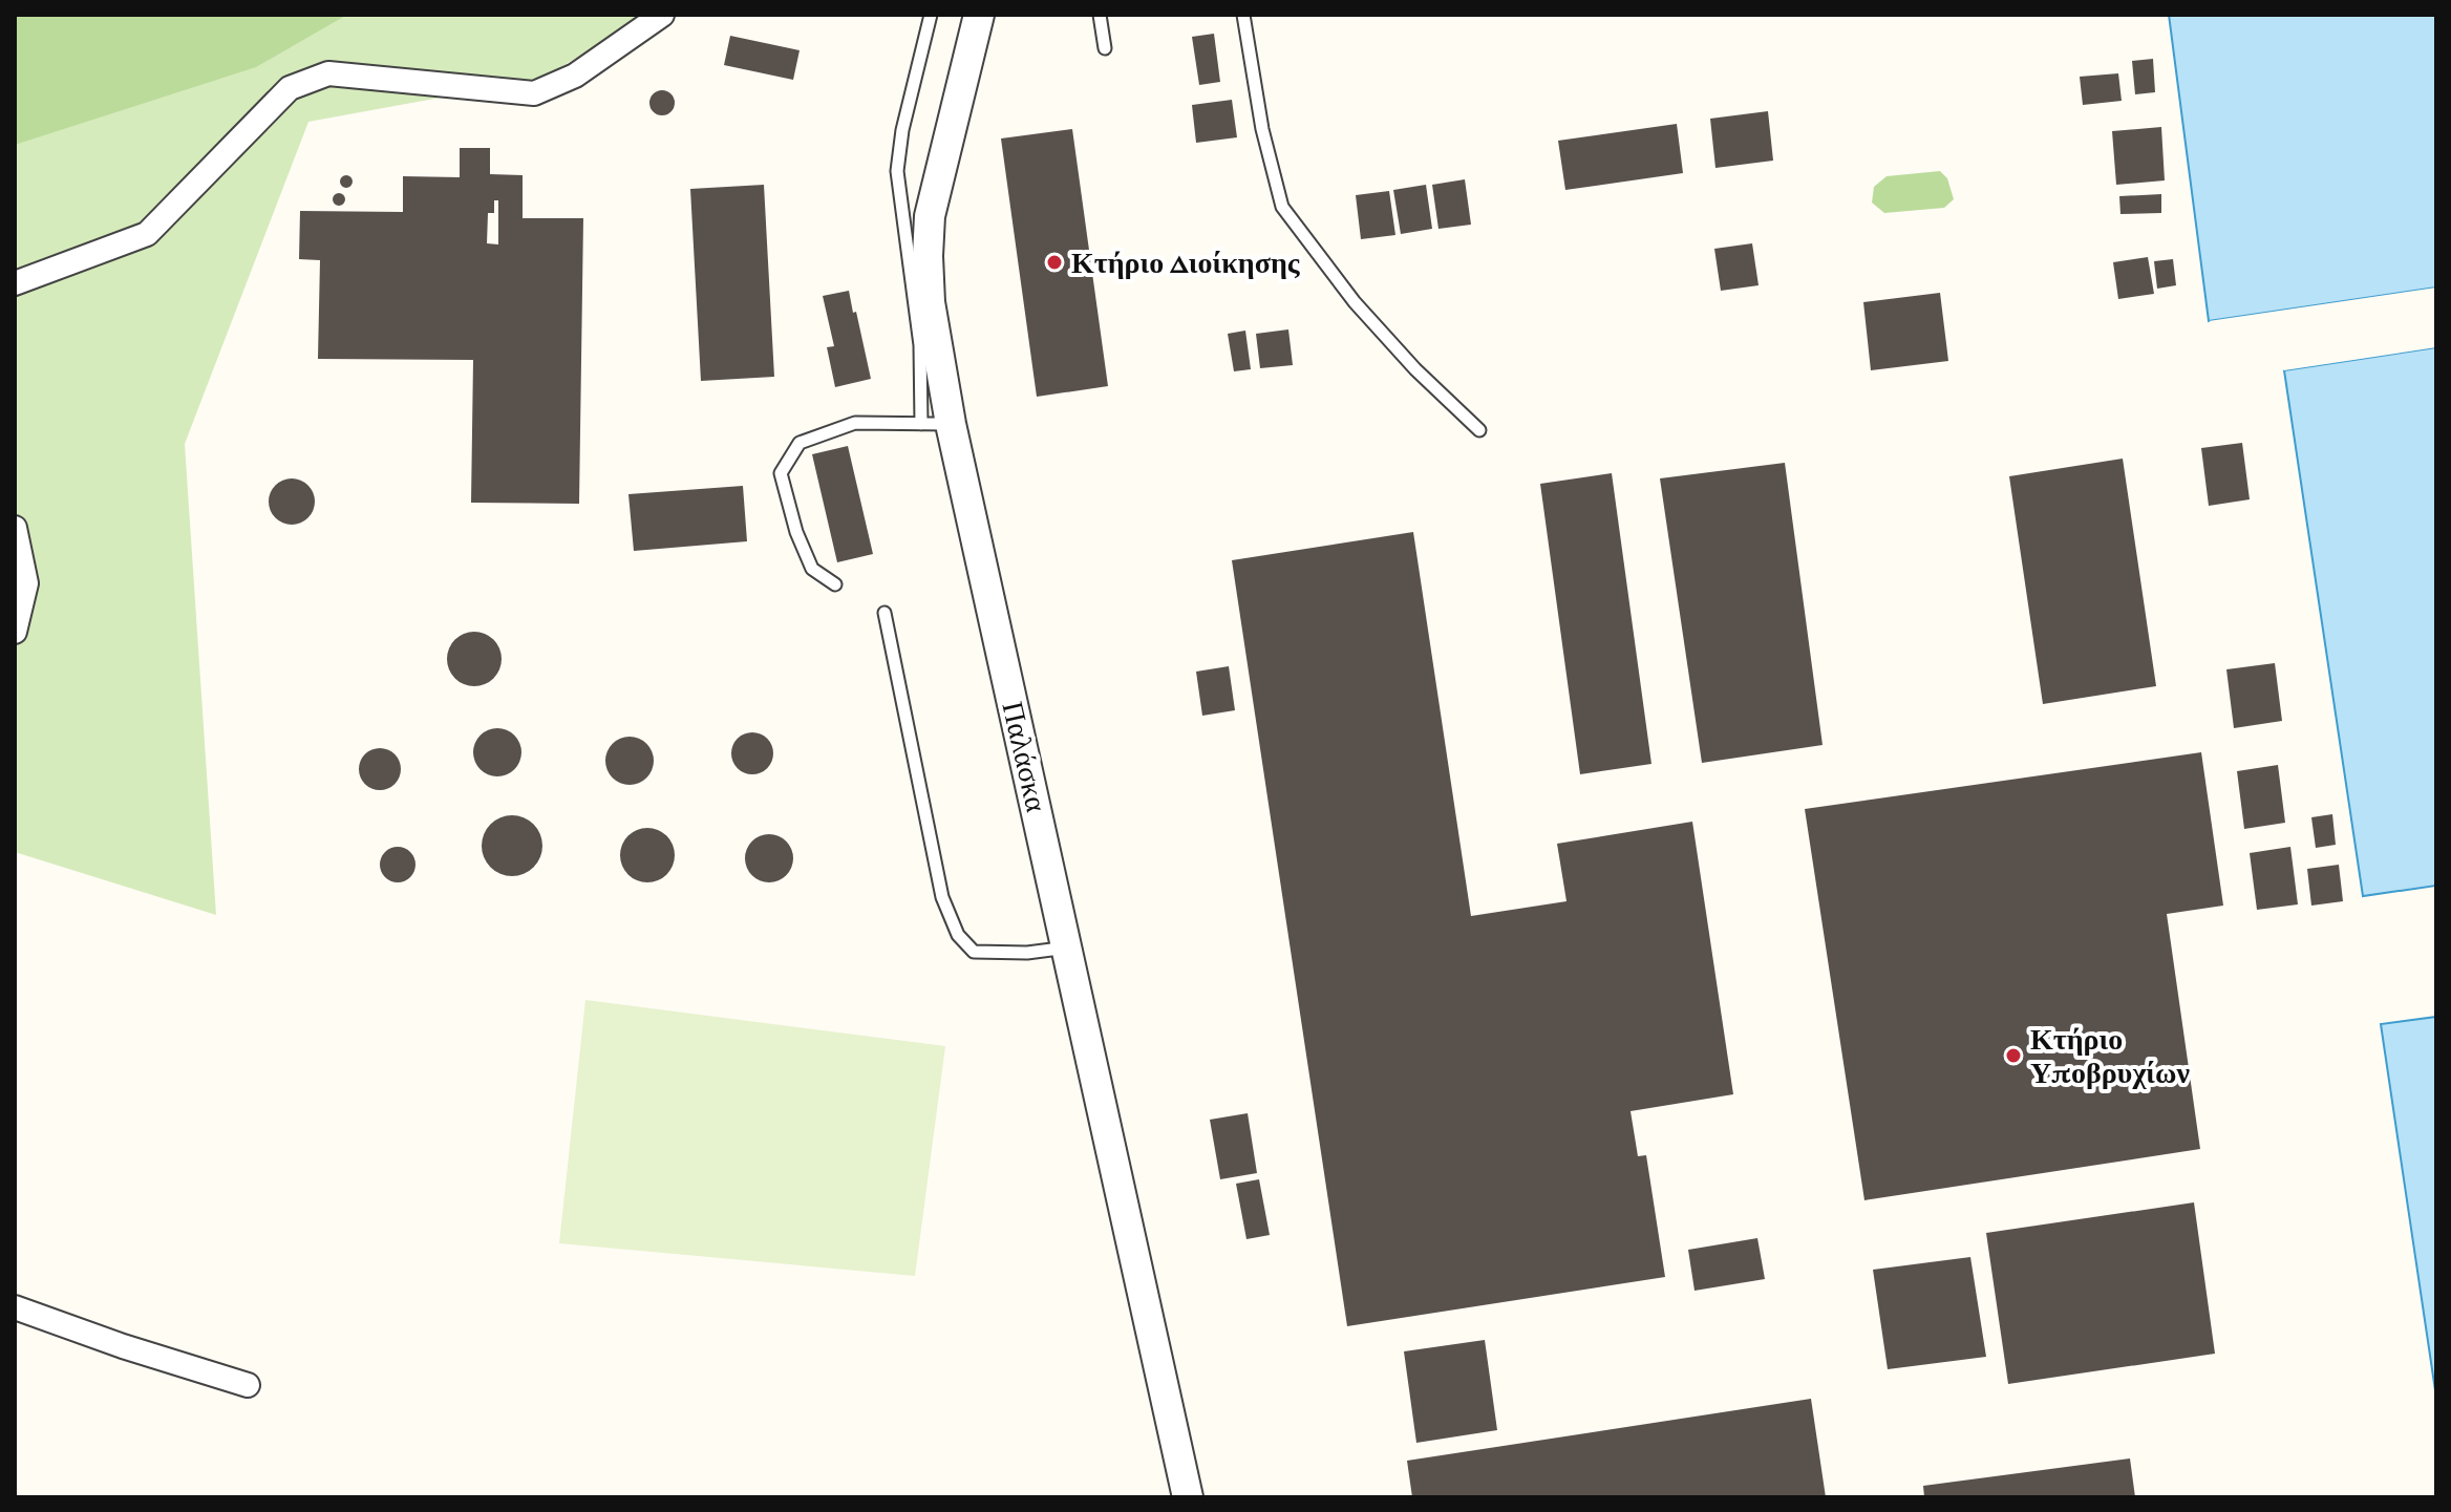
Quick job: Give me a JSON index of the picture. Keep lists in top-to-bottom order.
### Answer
{
  "streets": {
    "street": ["Παλάσκα"]
  },
  "places": ["Κτήριο Διοίκησης", "Κτήριο Υποβρυχίων"]
}
